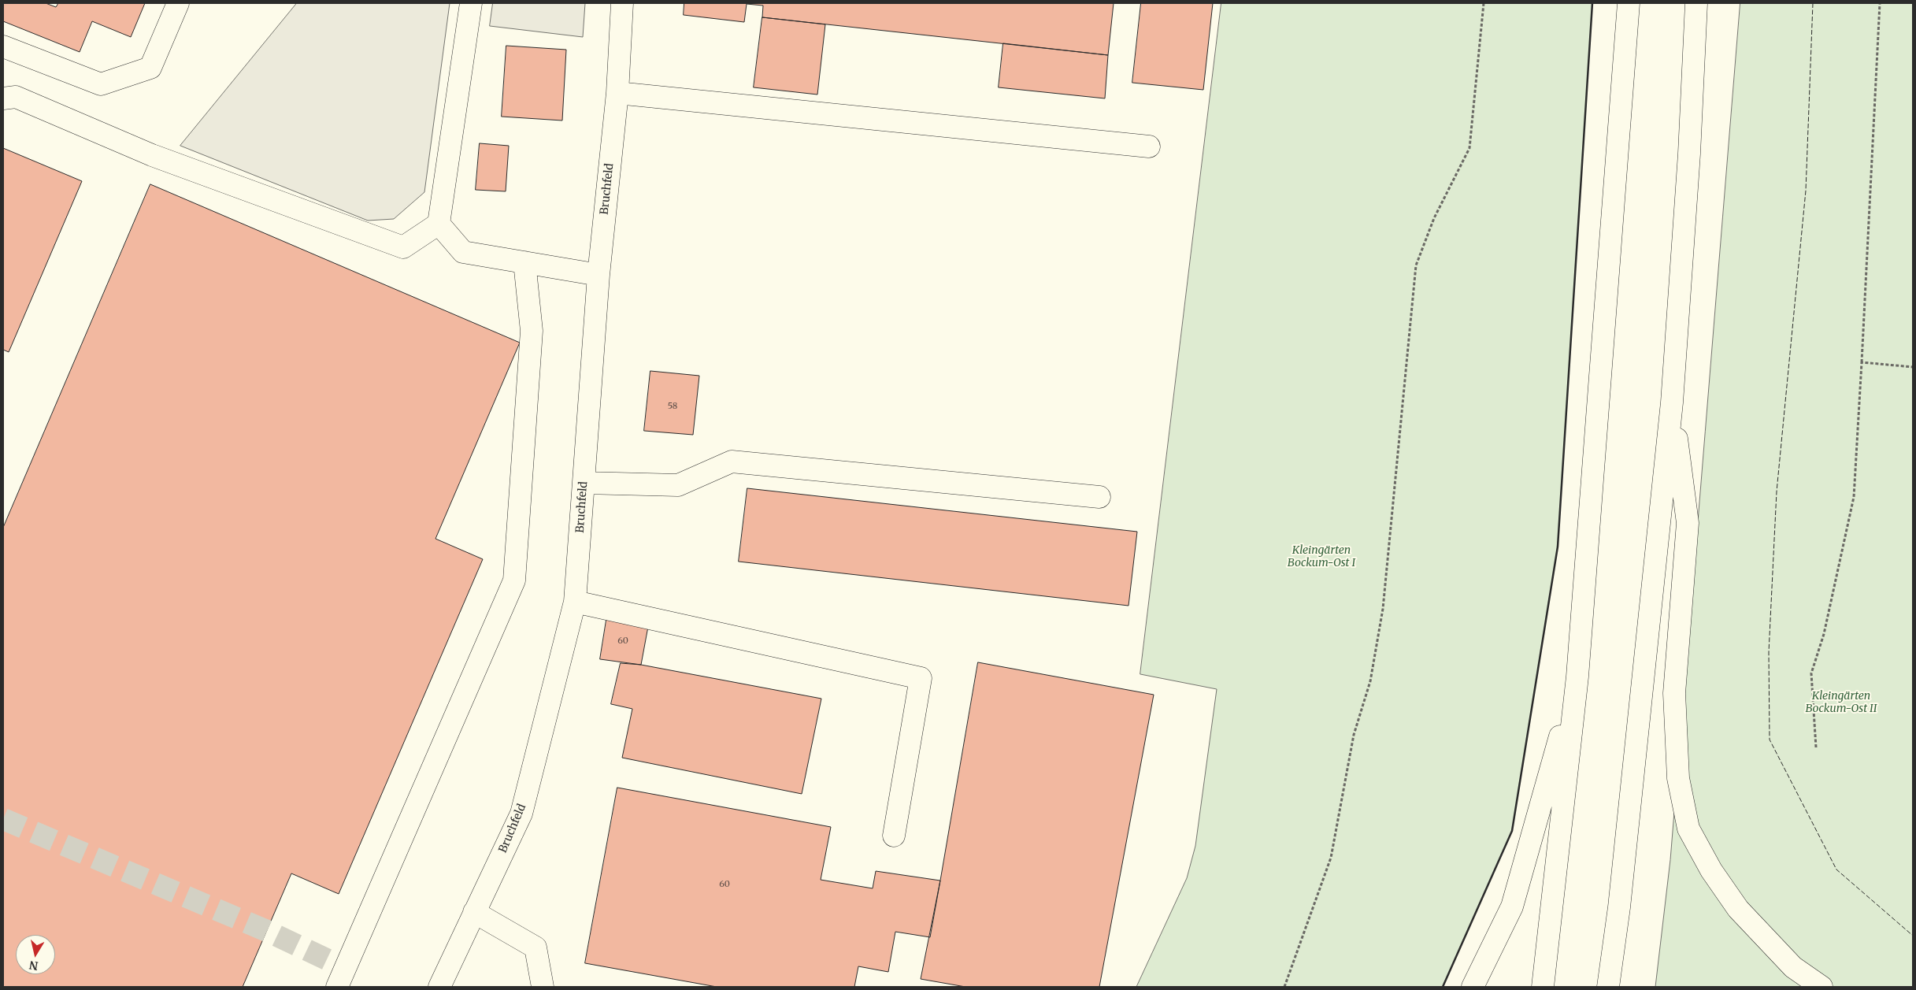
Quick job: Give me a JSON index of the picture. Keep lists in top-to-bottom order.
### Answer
{
  "streets": {
    "main road": ["Bruchfeld"]
  },
  "parks": ["Kleingärten Bockum-Ost I", "Kleingärten Bockum-Ost II"],
  "house_numbers": ["58", "60", "60"],
  "north": "bottom"
}
